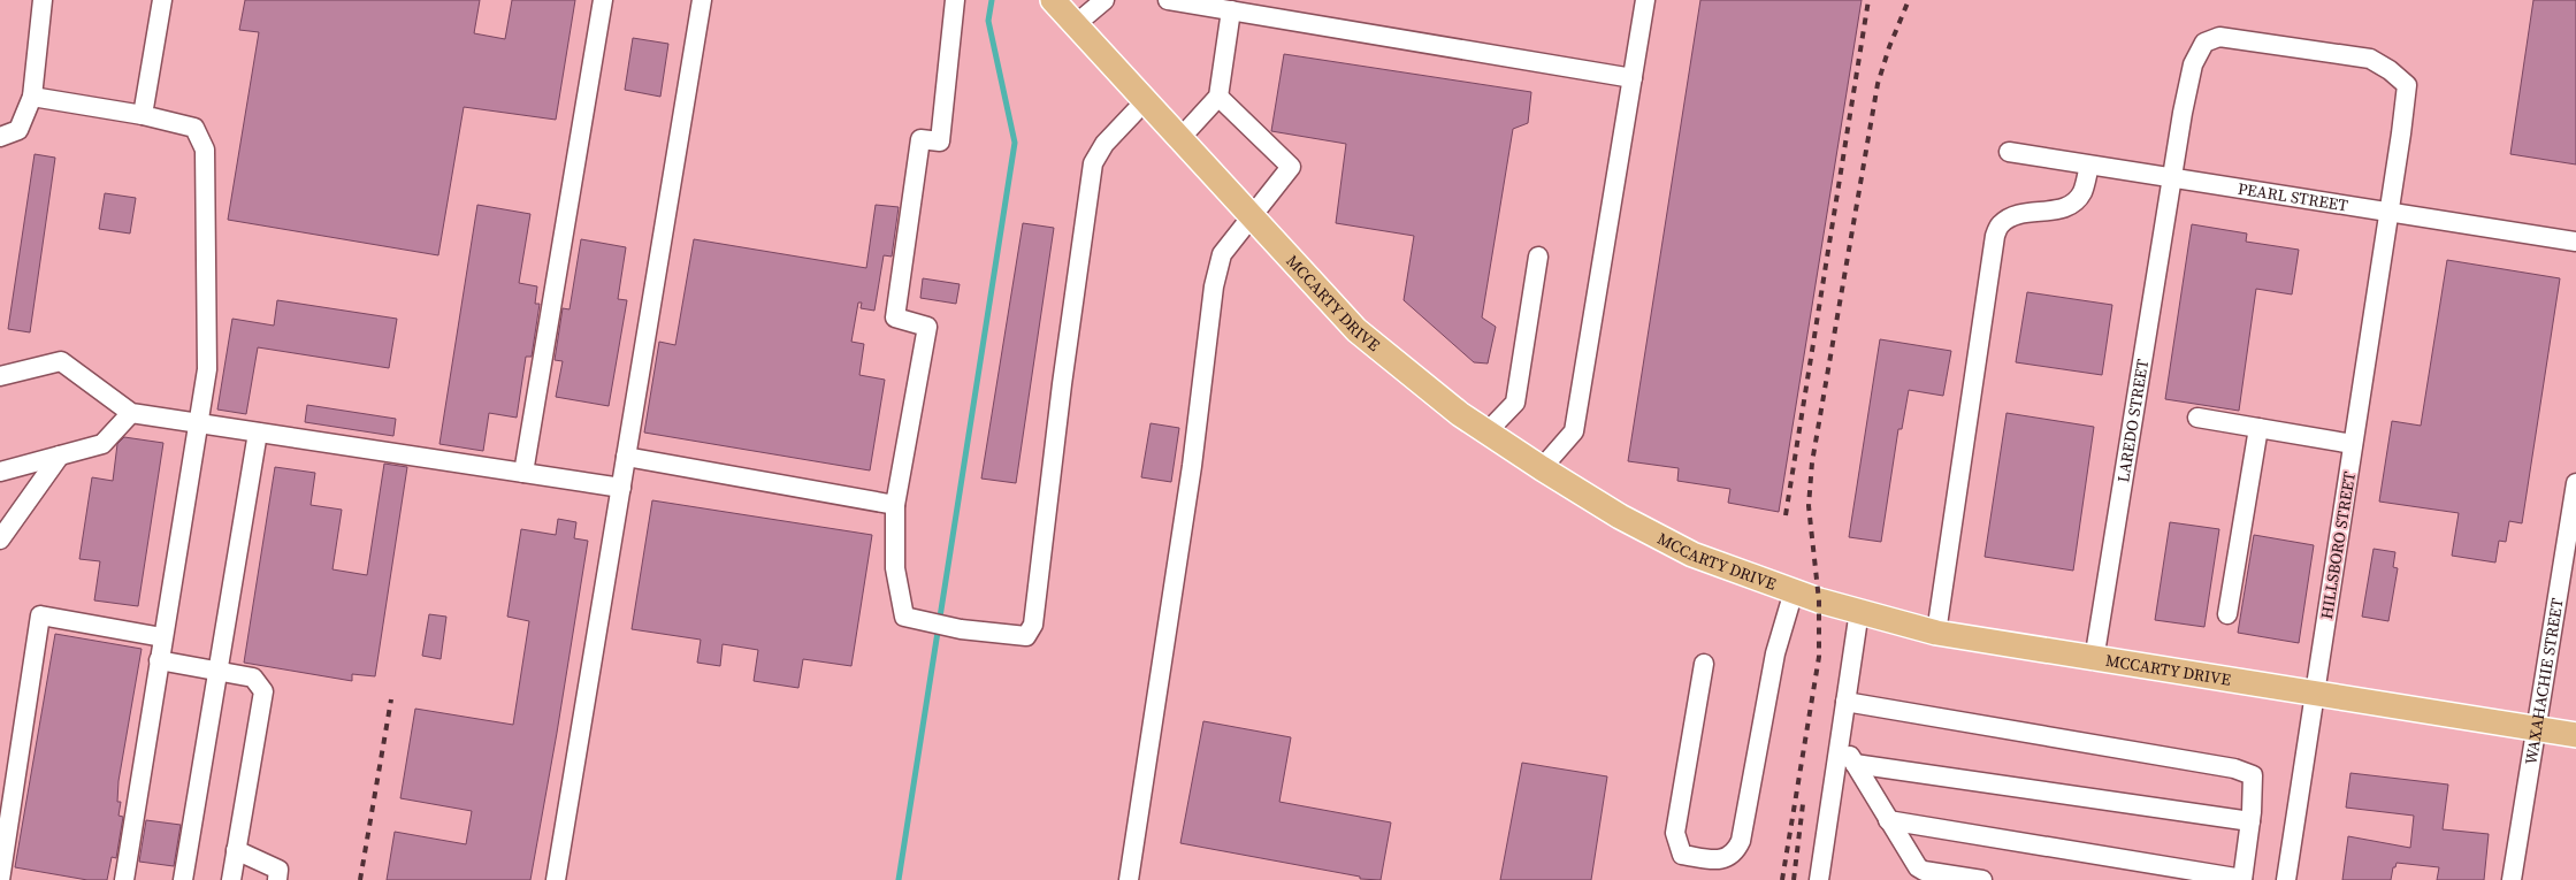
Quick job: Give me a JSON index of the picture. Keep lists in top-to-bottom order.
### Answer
{
  "streets": {
    "main road": ["MCCARTY DRIVE"],
    "street": [
      "PEARL STREET",
      "LAREDO STREET",
      "HILLSBORO STREET",
      "WAXAHACHIE STREET"
    ]
  },
  "crossings": [
    ["PEARL STREET", "LAREDO STREET"],
    ["PEARL STREET", "HILLSBORO STREET"],
    ["MCCARTY DRIVE", "LAREDO STREET"],
    ["MCCARTY DRIVE", "HILLSBORO STREET"],
    ["MCCARTY DRIVE", "WAXAHACHIE STREET"],
    ["LAREDO STREET", "HILLSBORO STREET"]
  ]
}
